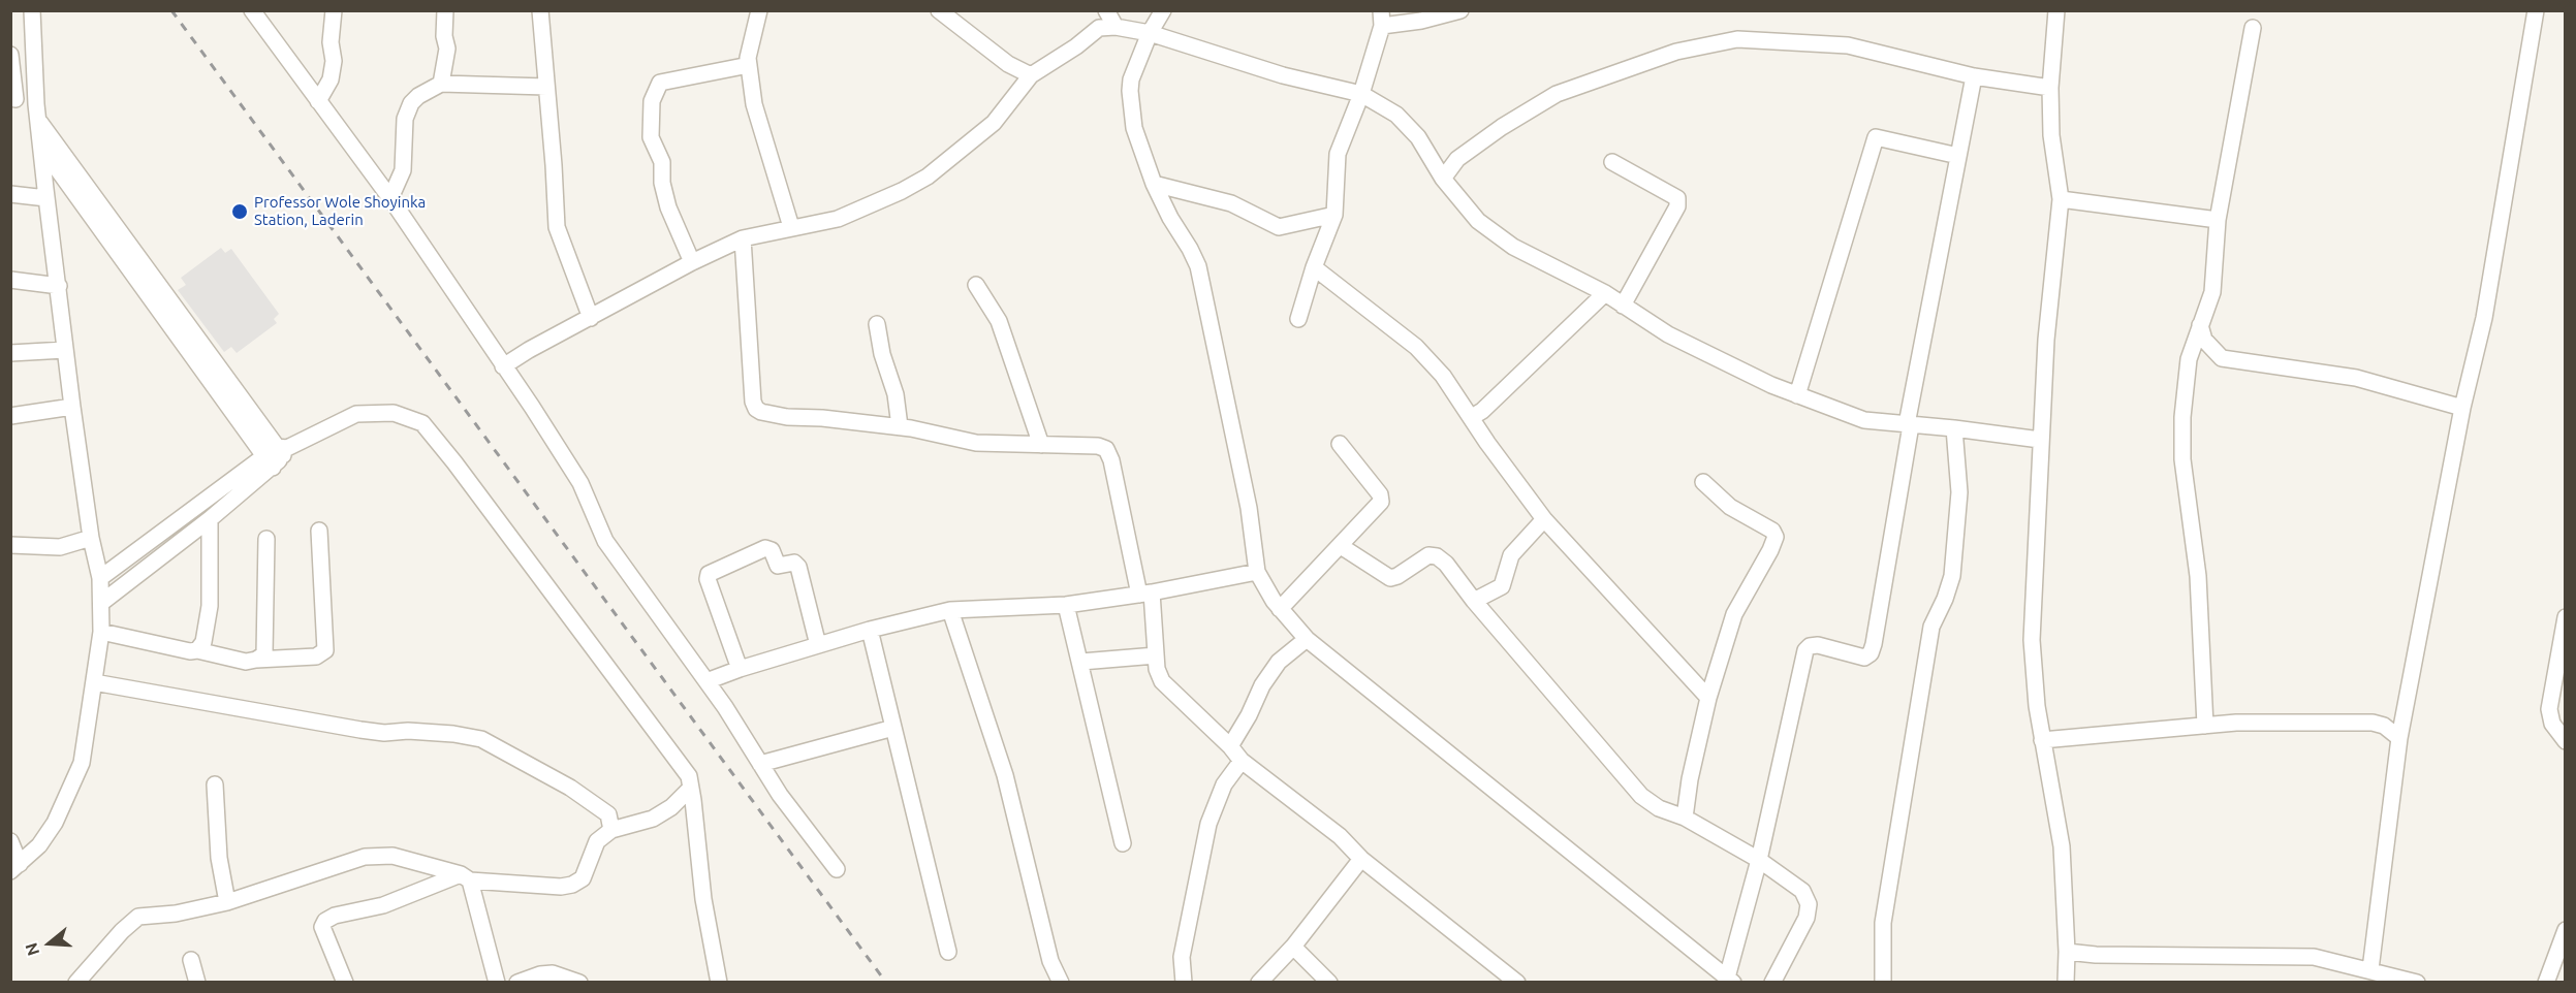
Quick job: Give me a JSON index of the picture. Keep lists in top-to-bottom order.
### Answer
{
  "places": ["Professor Wole Shoyinka Station, Laderin"],
  "north": "left"
}
